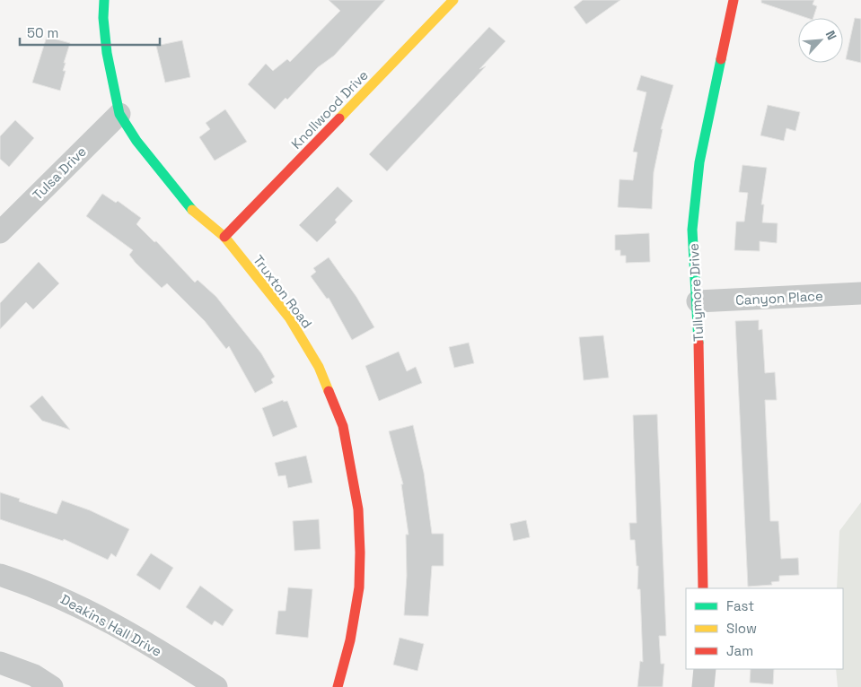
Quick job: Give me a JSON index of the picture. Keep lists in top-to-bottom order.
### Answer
{
  "streets": {
    "street": [
      "Knollwood Drive",
      "Tulsa Drive",
      "Truxton Road",
      "Tullymore Drive",
      "Canyon Place",
      "Deakins Hall Drive"
    ]
  },
  "crossings": [
    ["Knollwood Drive", "Truxton Road"],
    ["Tulsa Drive", "Truxton Road"],
    ["Tullymore Drive", "Canyon Place"]
  ],
  "legend": ["Fast", "Slow", "Jam"],
  "scale_bar": "50 m",
  "north": "top right"
}
